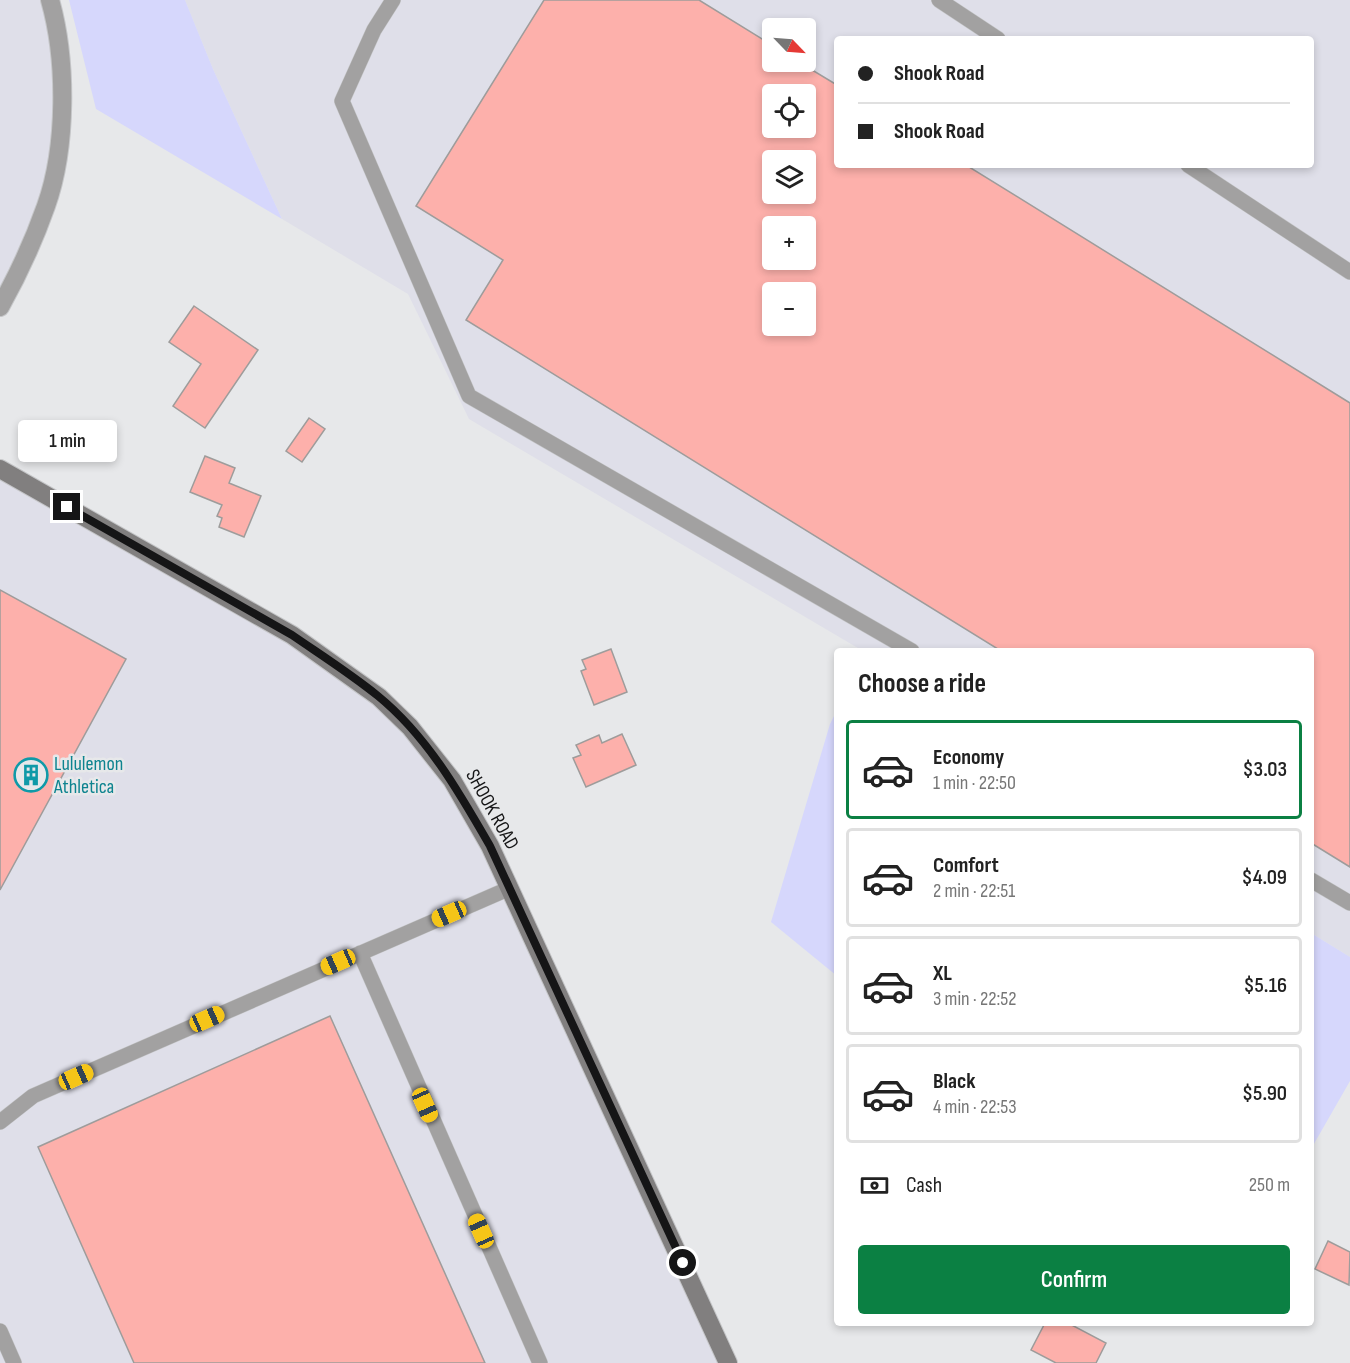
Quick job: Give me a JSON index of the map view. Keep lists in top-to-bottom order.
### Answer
{
  "streets": {
    "street": ["SHOOK ROAD"]
  },
  "places": {
    "building": ["Lululemon Athletica"]
  },
  "north": "bottom right",
  "page": {
    "map_buttons": ["+", "−"],
    "banner": ["Shook Road", "Shook Road"],
    "bubble": "1 min",
    "heading": "Choose a ride",
    "list": [
      {
        "name": "Economy",
        "note": "1 min · 22:50",
        "value": "$3.03"
      },
      {
        "name": "Comfort",
        "note": "2 min · 22:51",
        "value": "$4.09"
      },
      {
        "name": "XL",
        "note": "3 min · 22:52",
        "value": "$5.16"
      },
      {
        "name": "Black",
        "note": "4 min · 22:53",
        "value": "$5.90"
      }
    ],
    "pay": ["Cash", "250 m"],
    "buttons": "Confirm"
  }
}
